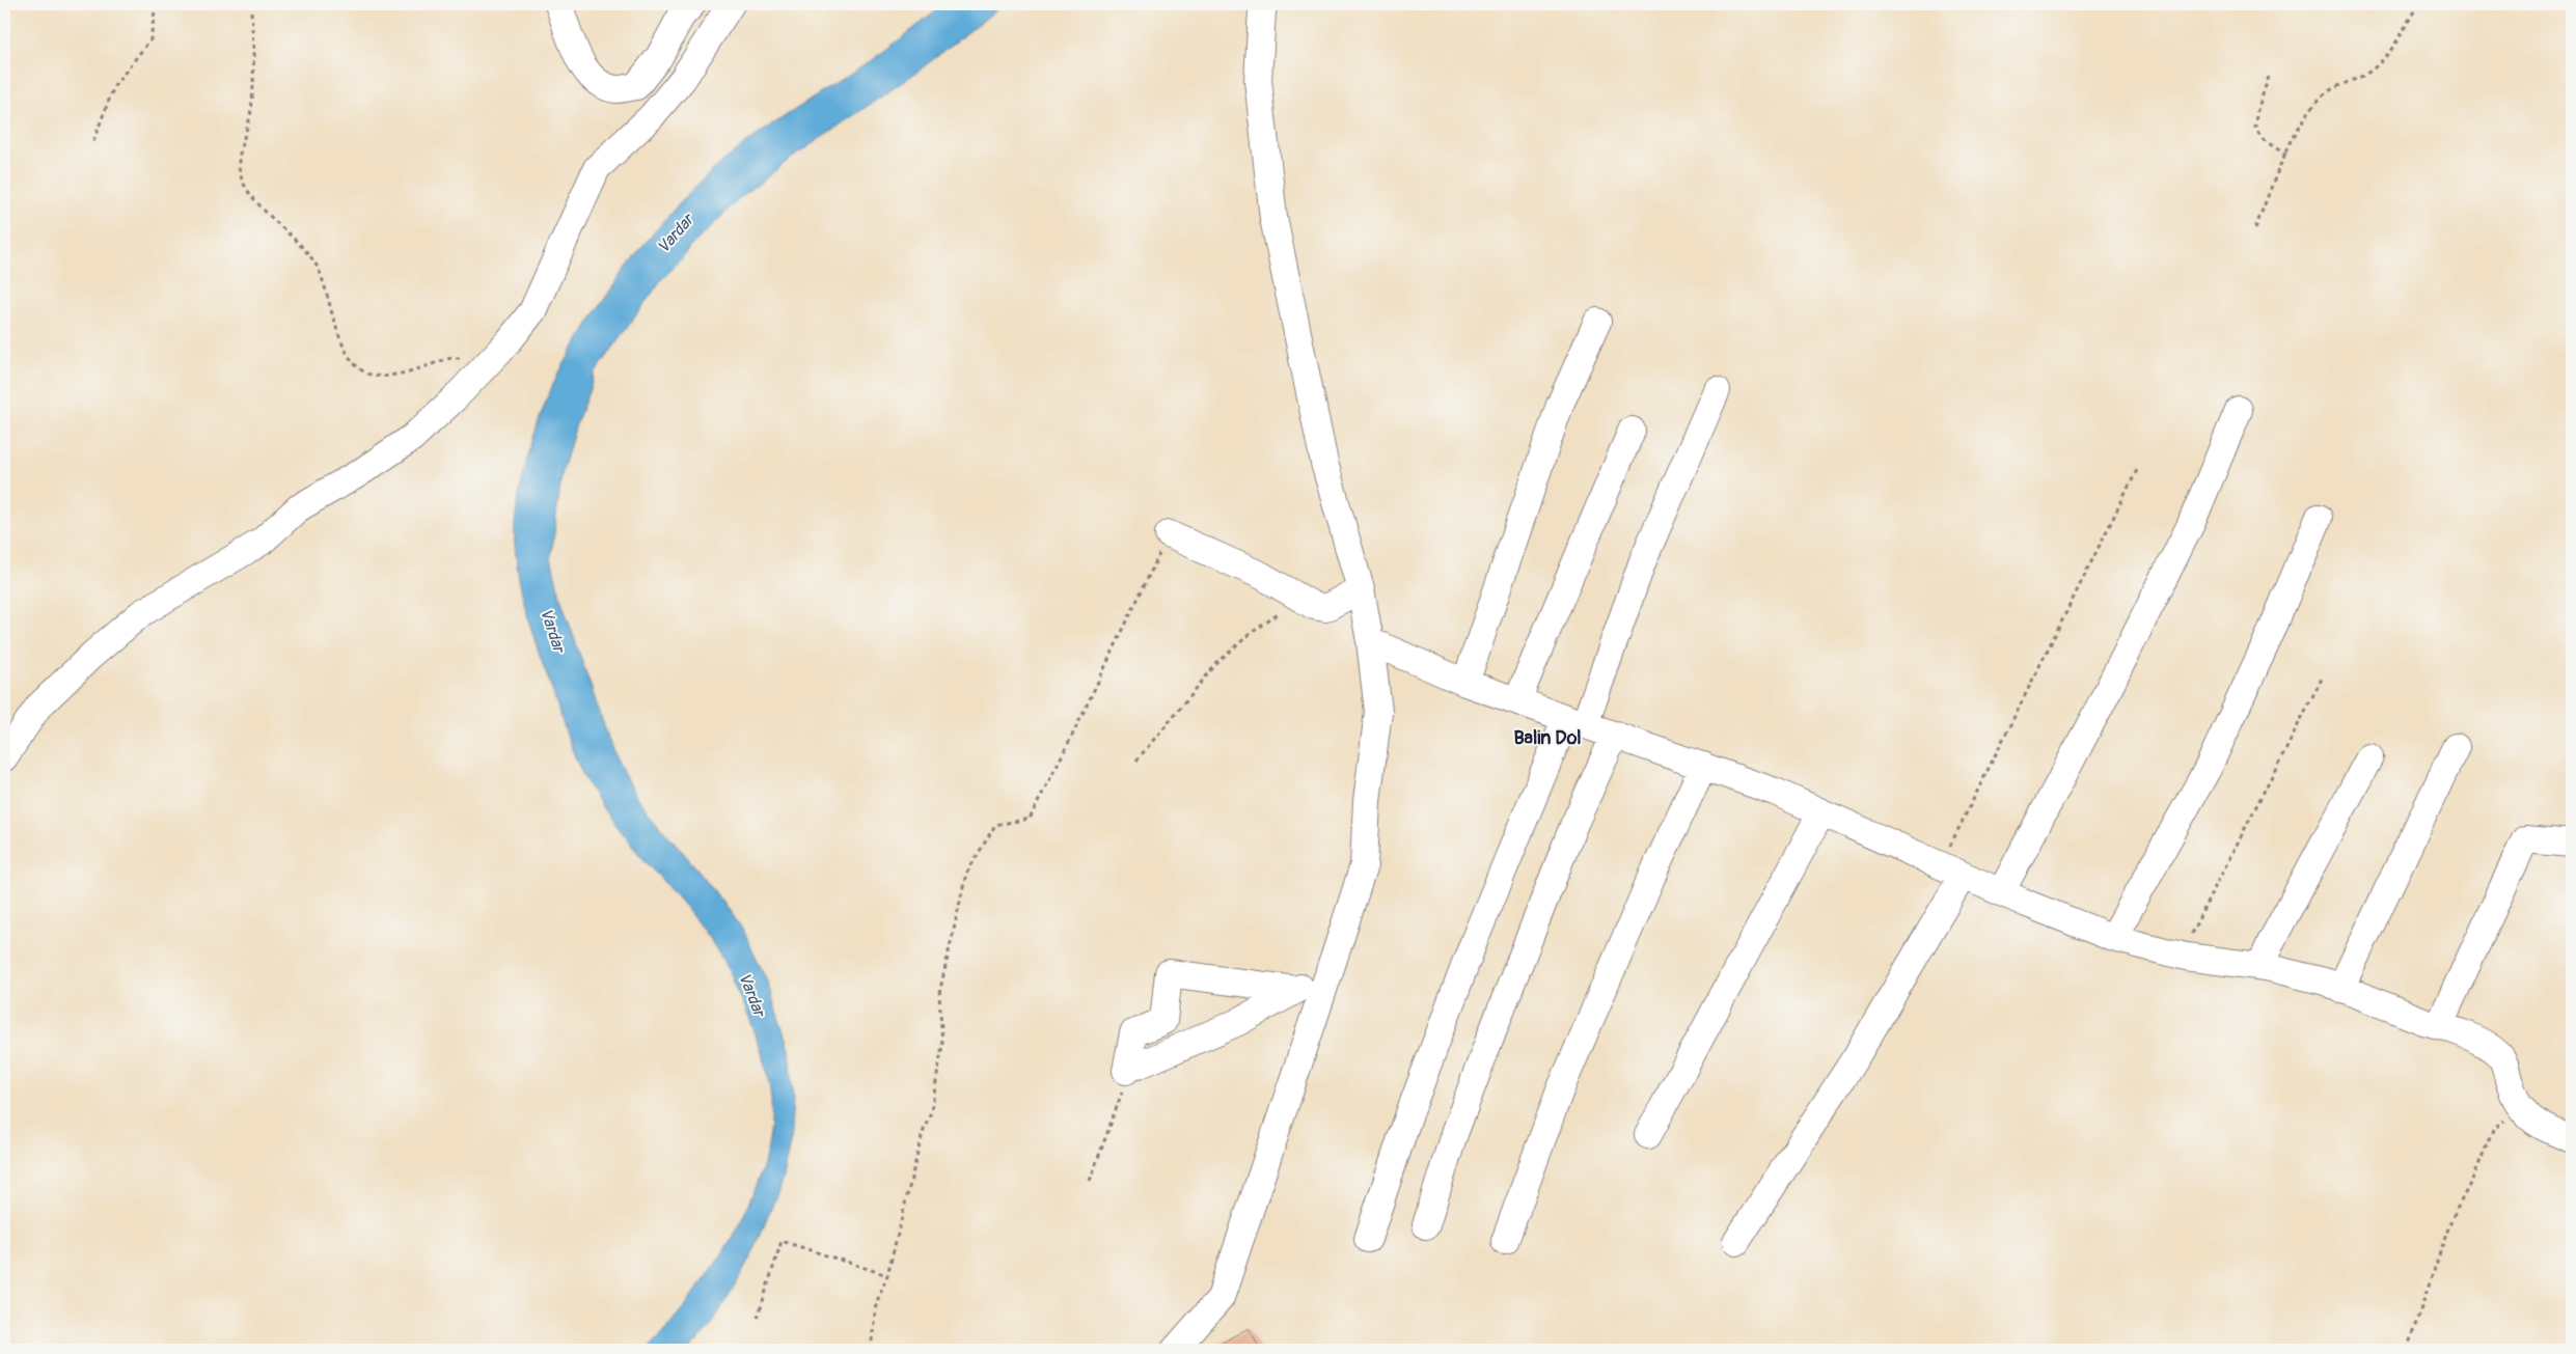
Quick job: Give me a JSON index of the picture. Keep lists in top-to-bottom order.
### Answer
{
  "districts": ["Balin Dol"],
  "water": ["Vardar"]
}
